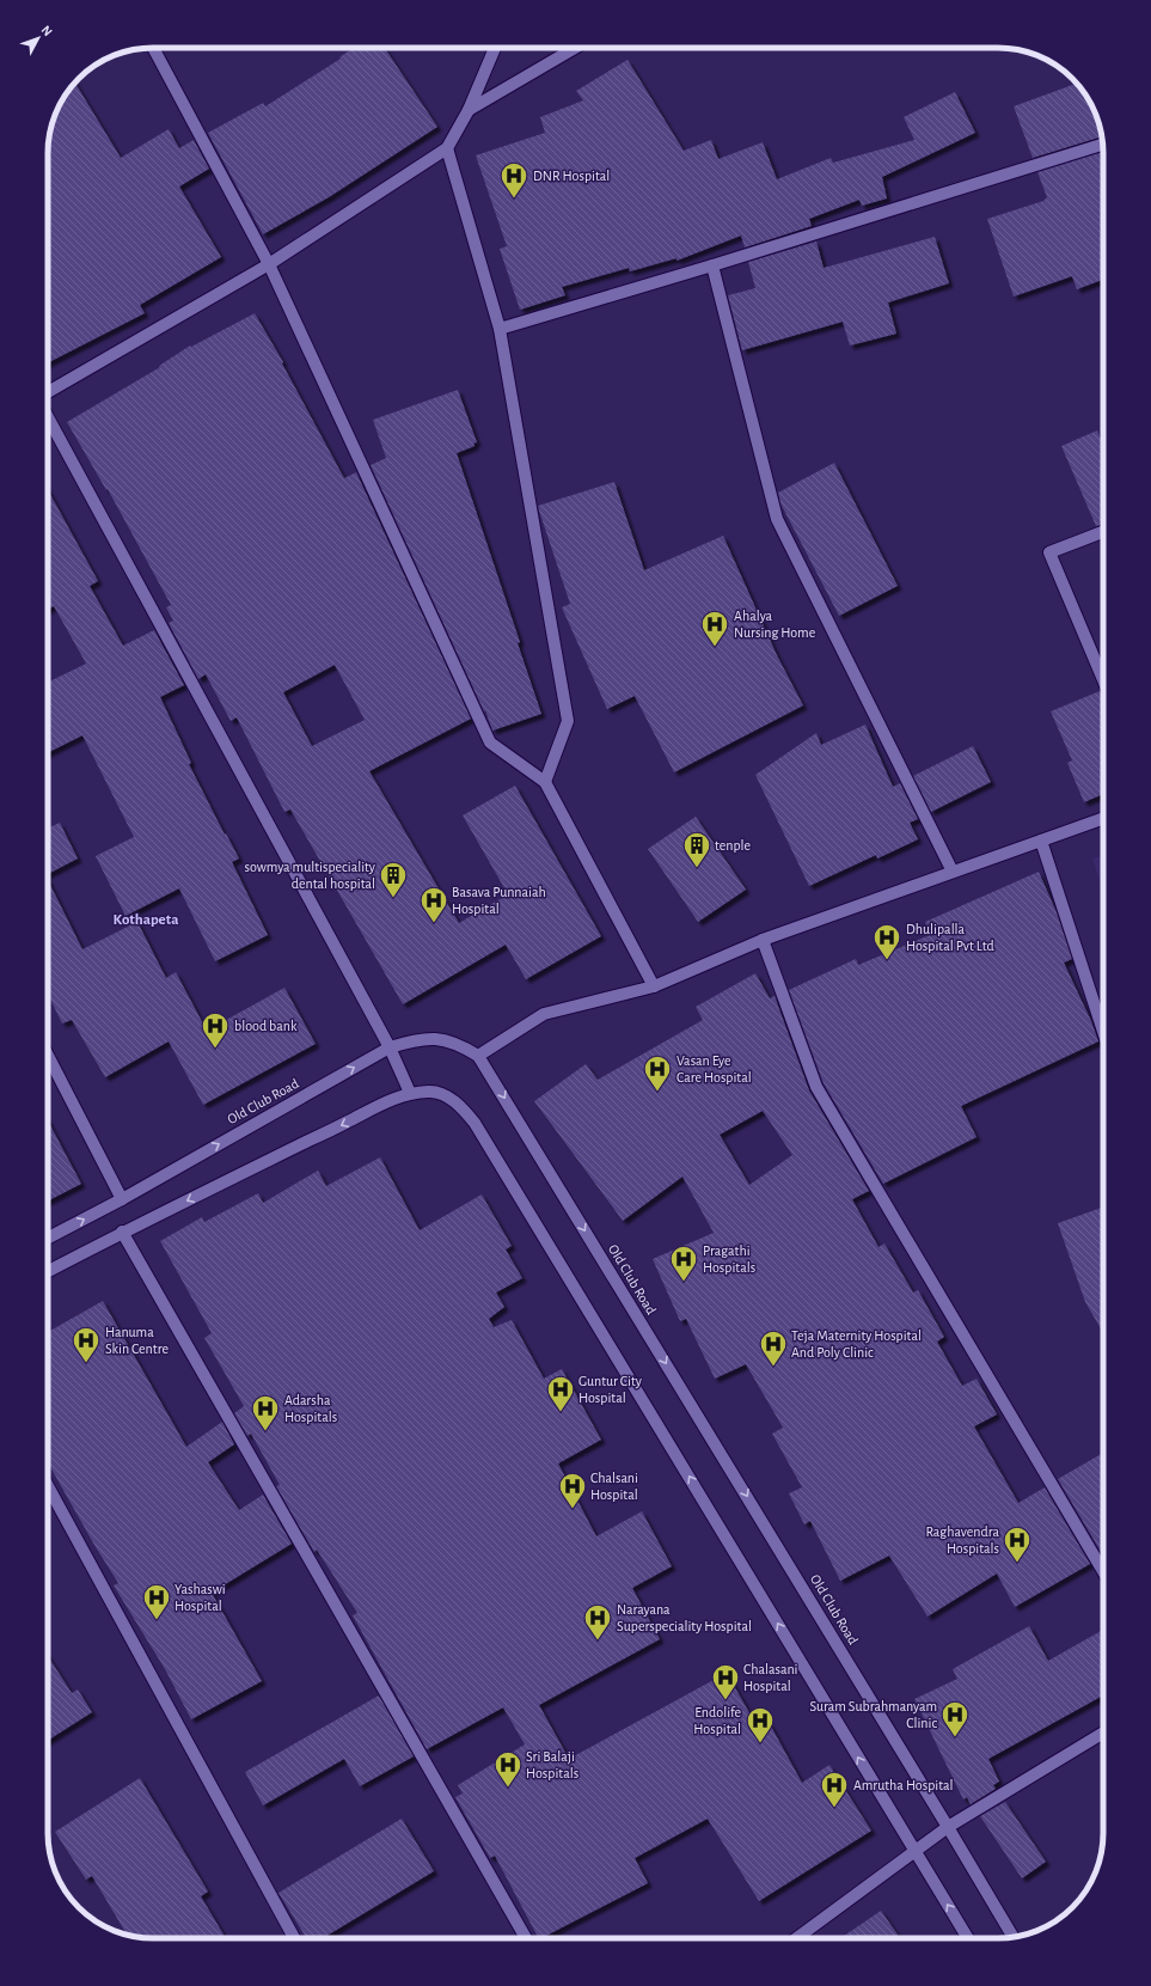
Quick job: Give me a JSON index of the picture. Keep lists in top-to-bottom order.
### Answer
{
  "streets": {
    "street": ["Old Club Road"]
  },
  "districts": ["Kothapeta"],
  "places": {
    "hospital": [
      "DNR Hospital",
      "Ahalya Nursing Home",
      "Basava Punnaiah Hospital",
      "Dhulipalla Hospital Pvt Ltd",
      "blood bank",
      "Vasan Eye Care Hospital",
      "Pragathi Hospitals",
      "Hanuma Skin Centre",
      "Teja Maternity Hospital And Poly Clinic",
      "Guntur City Hospital",
      "Adarsha Hospitals",
      "Chalsani Hospital",
      "Raghavendra Hospitals",
      "Yashaswi Hospital",
      "Narayana Superspeciality Hospital",
      "Chalasani Hospital",
      "Suram Subrahmanyam Clinic",
      "Endolife Hospital",
      "Sri Balaji Hospitals",
      "Amrutha Hospital"
    ],
    "building": ["tenple", "sowmya multispeciality dental hospital"]
  },
  "north": "top right"
}
